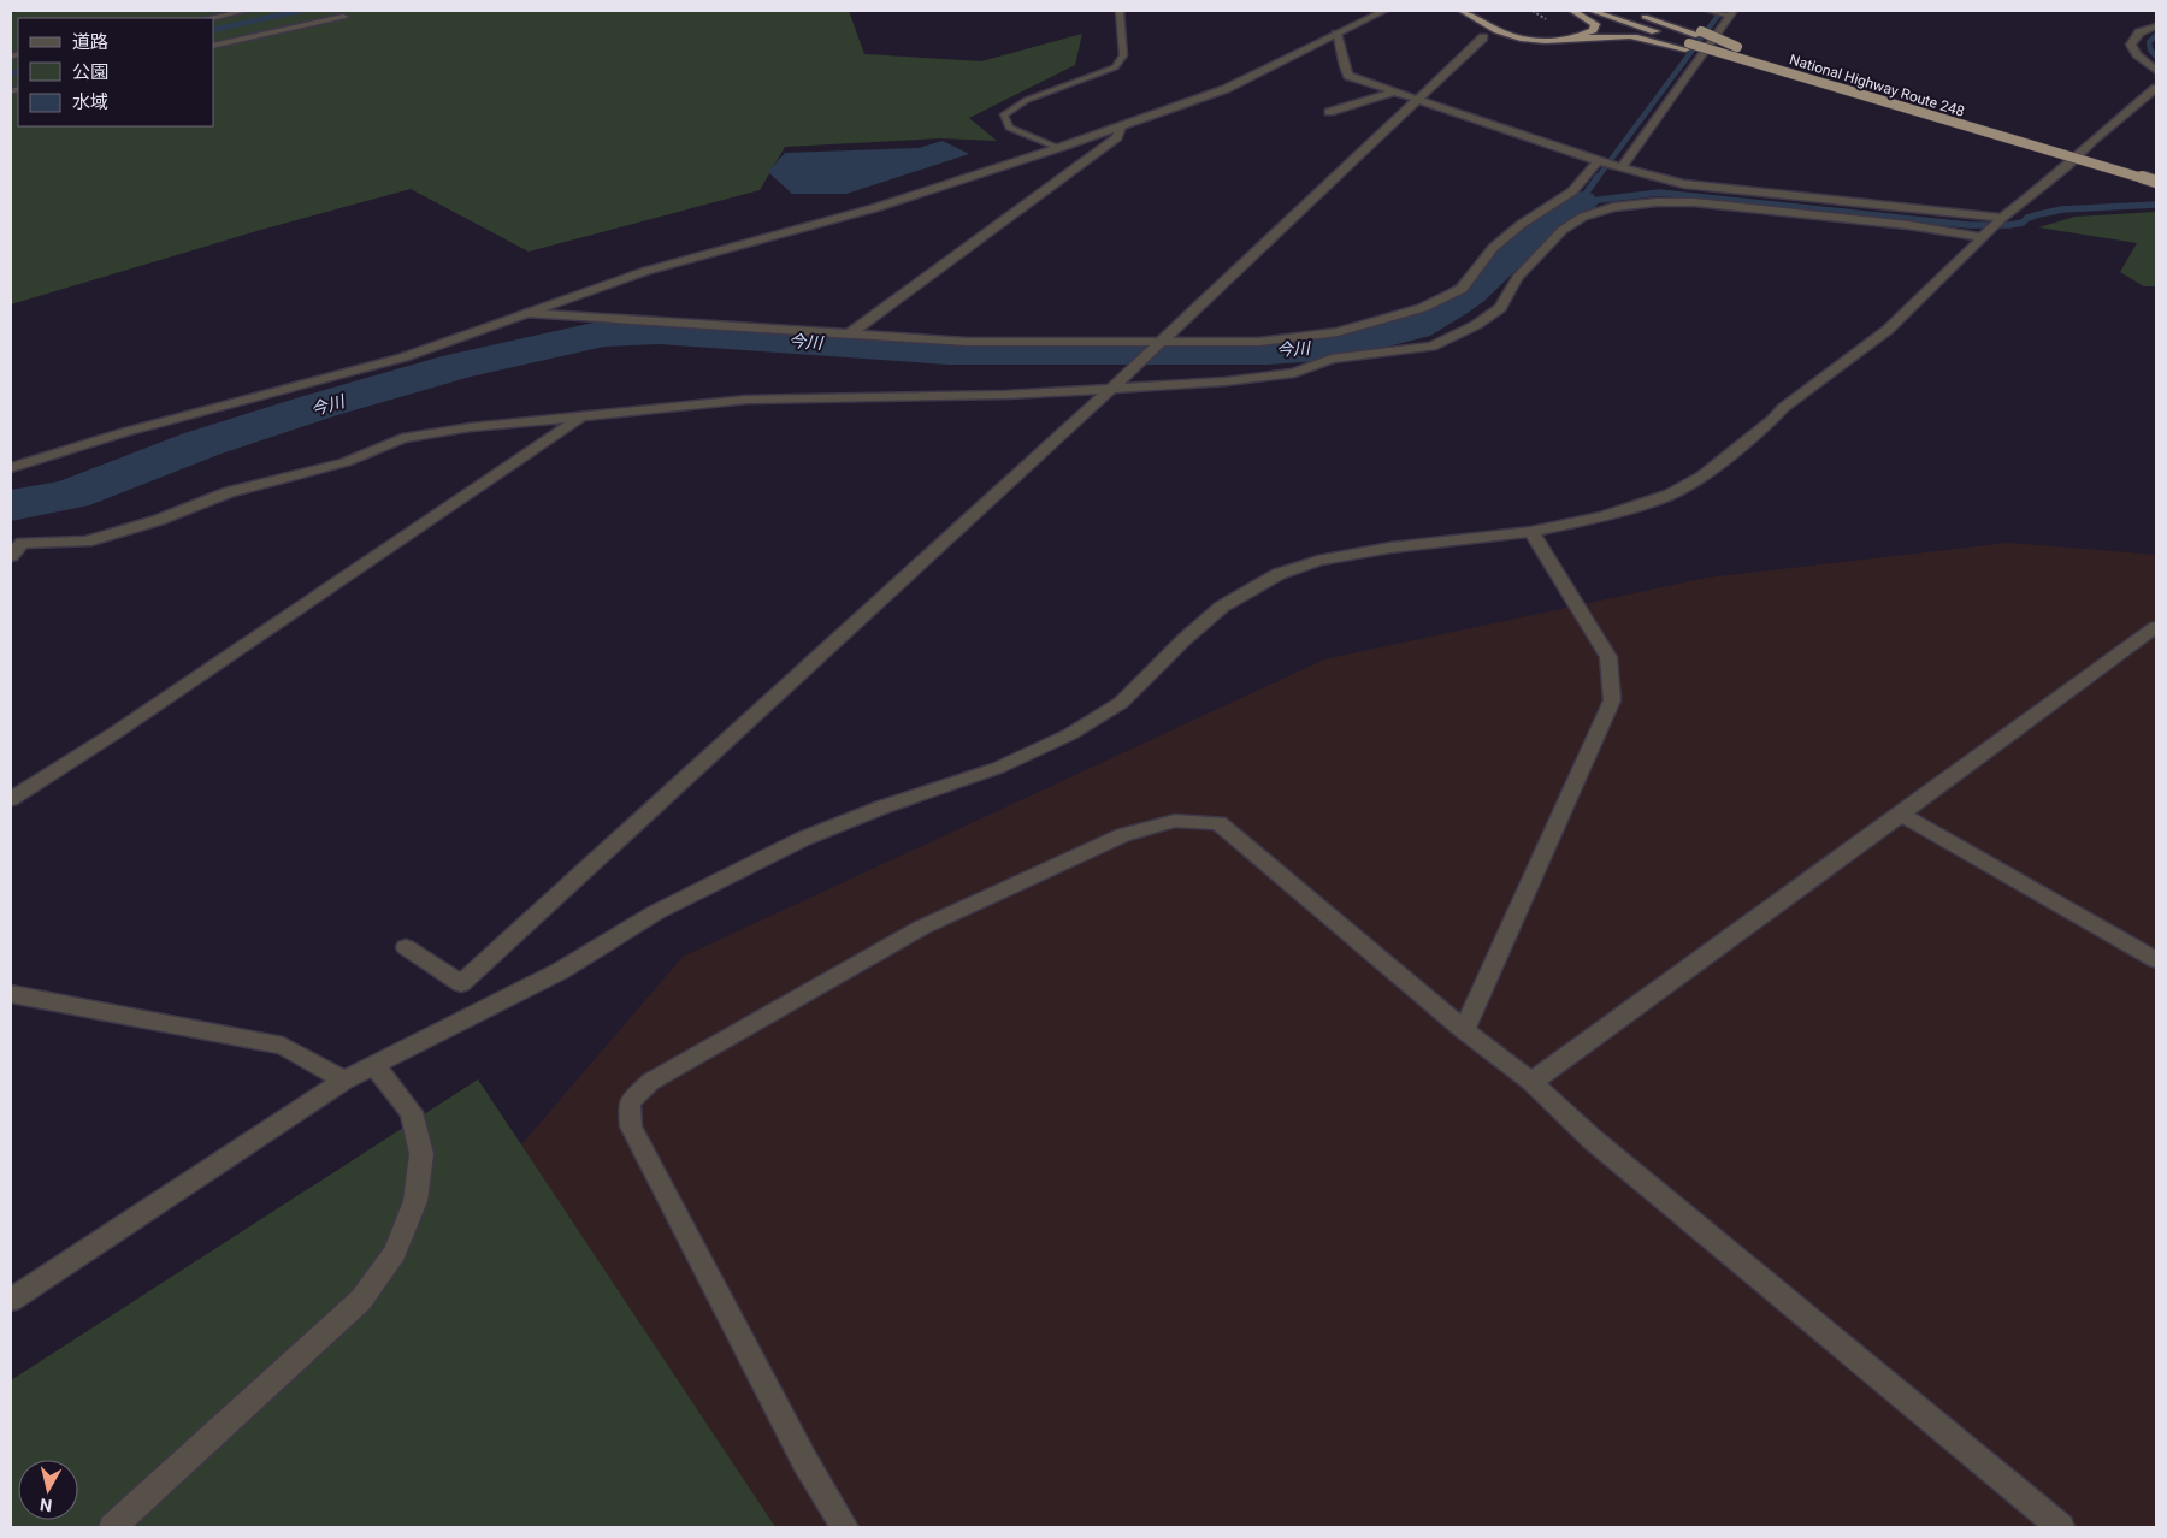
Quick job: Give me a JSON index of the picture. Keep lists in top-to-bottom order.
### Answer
{
  "streets": {
    "highway": ["National Highway Route 248"]
  },
  "water": ["今川"],
  "legend": ["道路", "公園", "水域"],
  "north": "bottom"
}
